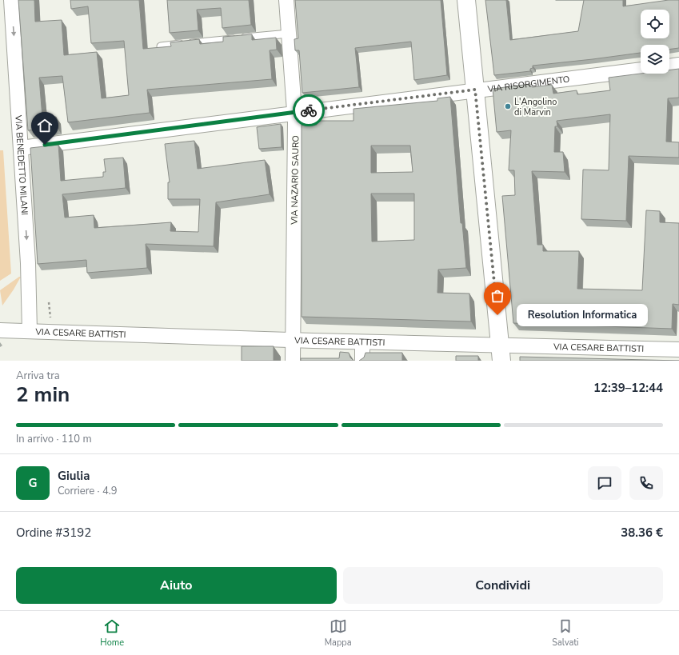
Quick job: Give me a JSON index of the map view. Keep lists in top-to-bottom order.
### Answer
{
  "streets": {
    "street": [
      "VIA RISORGIMENTO",
      "VIA BENEDETTO MILANI",
      "VIA NAZARIO SAURO",
      "VIA CESARE BATTISTI"
    ]
  },
  "crossings": [
    ["VIA RISORGIMENTO", "VIA BENEDETTO MILANI"],
    ["VIA RISORGIMENTO", "VIA NAZARIO SAURO"],
    ["VIA BENEDETTO MILANI", "VIA CESARE BATTISTI"],
    ["VIA NAZARIO SAURO", "VIA CESARE BATTISTI"]
  ],
  "one_way": ["VIA BENEDETTO MILANI"],
  "places": ["L'Angolino di Marvin", "Resolution Informatica"],
  "page": {
    "bubble": "Resolution Informatica",
    "heading": ["2 min", "Arriva tra", "12:39–12:44"],
    "panel": [
      "Giulia",
      "Corriere · 4.9",
      "Ordine #3192",
      "38.36 €"
    ],
    "bar": "In arrivo · 110 m",
    "round": "G",
    "buttons": ["Aiuto", "Condividi"],
    "tabs": ["Home", "Mappa", "Salvati"]
  }
}
